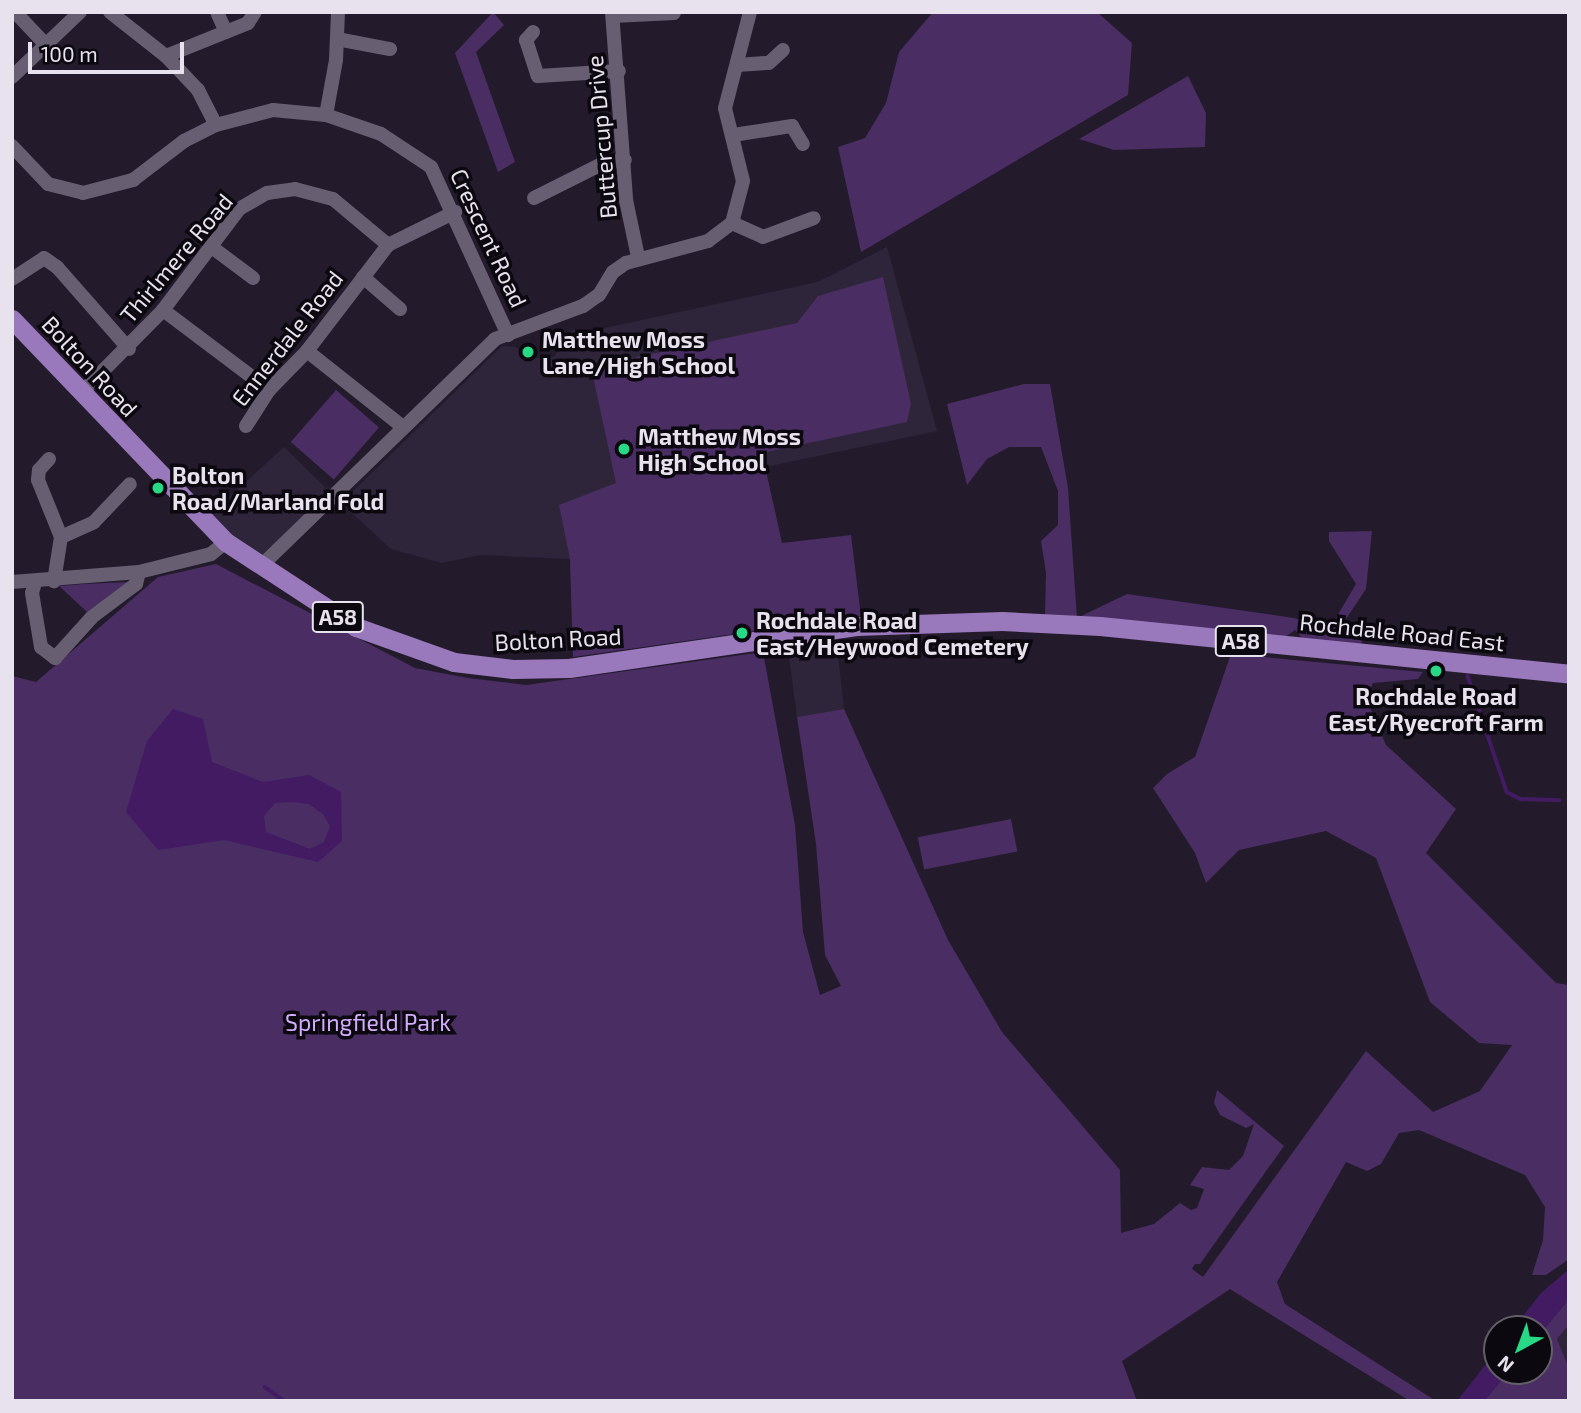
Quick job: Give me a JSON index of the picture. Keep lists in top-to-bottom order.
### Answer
{
  "streets": {
    "highway": ["Bolton Road", "A58", "Rochdale Road East"],
    "street": [
      "Buttercup Drive",
      "Crescent Road",
      "Thirlmere Road",
      "Ennerdale Road"
    ]
  },
  "crossings": [
    ["Crescent Road", "Ennerdale Road"],
    ["Thirlmere Road", "Ennerdale Road"],
    ["Thirlmere Road", "Bolton Road"],
    ["Bolton Road", "Rochdale Road East"]
  ],
  "parks": ["Springfield Park"],
  "places": [
    "Matthew Moss Lane/High School",
    "Matthew Moss High School",
    "Bolton Road/Marland Fold",
    "Rochdale Road East/Heywood Cemetery",
    "Rochdale Road East/Ryecroft Farm"
  ],
  "scale_bar": "100 m",
  "north": "bottom left"
}
